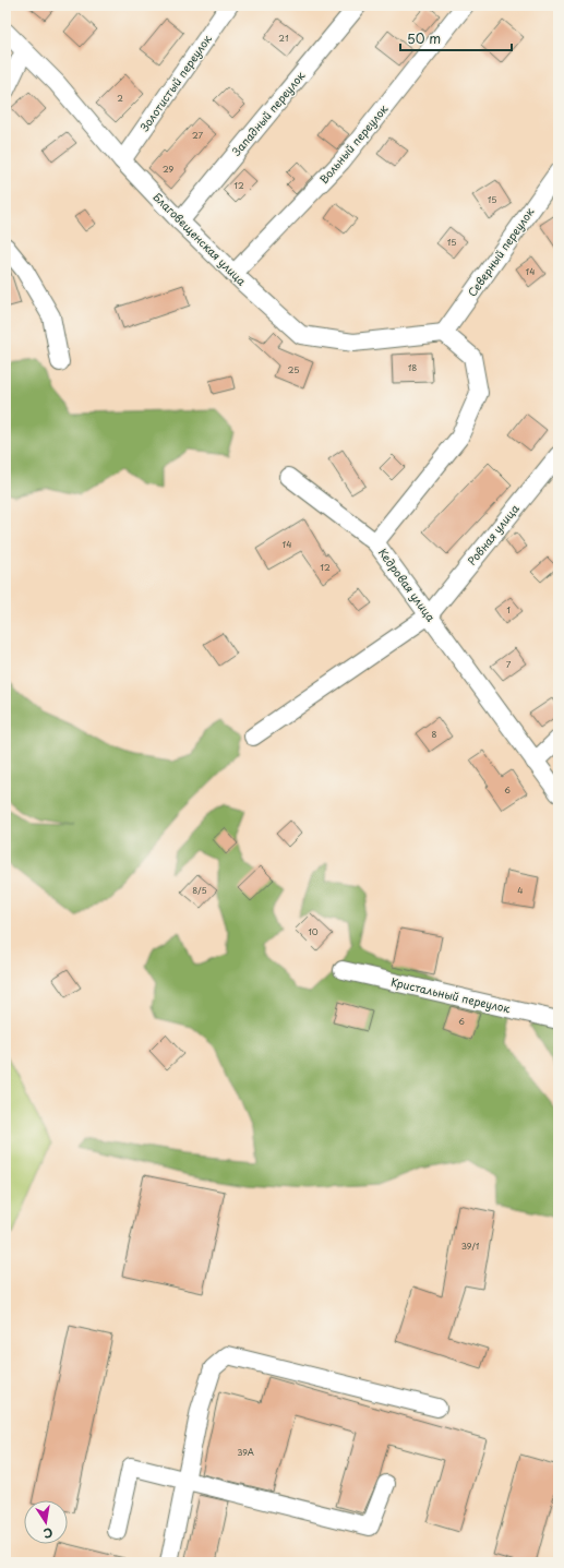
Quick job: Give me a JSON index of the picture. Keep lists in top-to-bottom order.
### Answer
{
  "streets": {
    "street": [
      "Золотистый переулок",
      "Западный переулок",
      "Вольный переулок",
      "Благовещенская улица",
      "Северный переулок",
      "Ровная улица",
      "Кедровая улица",
      "Кристальный переулок"
    ]
  },
  "crossings": [
    ["Золотистый переулок", "Благовещенская улица"],
    ["Западный переулок", "Благовещенская улица"],
    ["Вольный переулок", "Благовещенская улица"],
    ["Благовещенская улица", "Северный переулок"],
    ["Благовещенская улица", "Кедровая улица"],
    ["Северный переулок", "Кедровая улица"],
    ["Ровная улица", "Кедровая улица"]
  ],
  "house_numbers": [
    "21",
    "2",
    "27",
    "29",
    "12",
    "15",
    "15",
    "14",
    "18",
    "25",
    "14",
    "12",
    "1",
    "7",
    "8",
    "6",
    "8/5",
    "4",
    "10",
    "6",
    "39/1",
    "39А"
  ],
  "scale_bar": "50 m",
  "north": "bottom"
}
